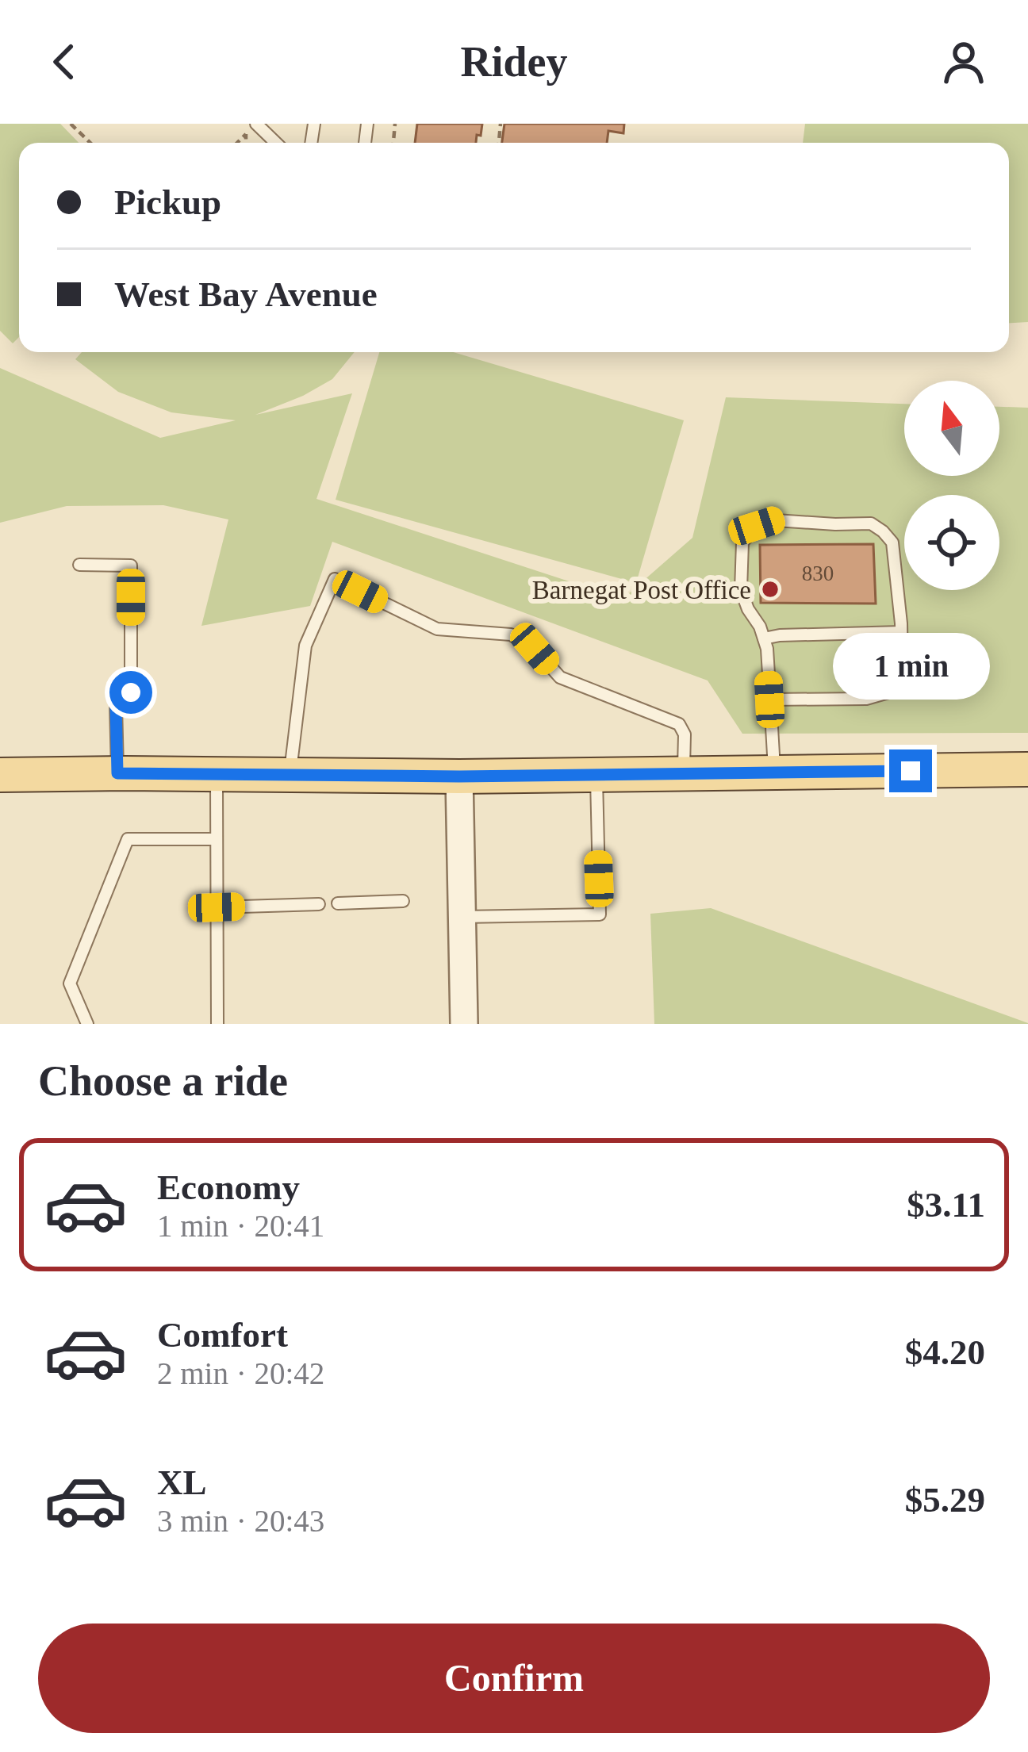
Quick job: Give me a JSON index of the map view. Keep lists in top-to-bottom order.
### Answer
{
  "places": ["Barnegat Post Office"],
  "house_numbers": ["830"],
  "north": "top",
  "page": {
    "header": "Ridey",
    "banner": ["Pickup", "West Bay Avenue"],
    "bubble": "1 min",
    "heading": "Choose a ride",
    "list": [
      {
        "name": "Economy",
        "note": "1 min · 20:41",
        "value": "$3.11"
      },
      {
        "name": "Comfort",
        "note": "2 min · 20:42",
        "value": "$4.20"
      },
      {
        "name": "XL",
        "note": "3 min · 20:43",
        "value": "$5.29"
      }
    ],
    "buttons": "Confirm"
  }
}
